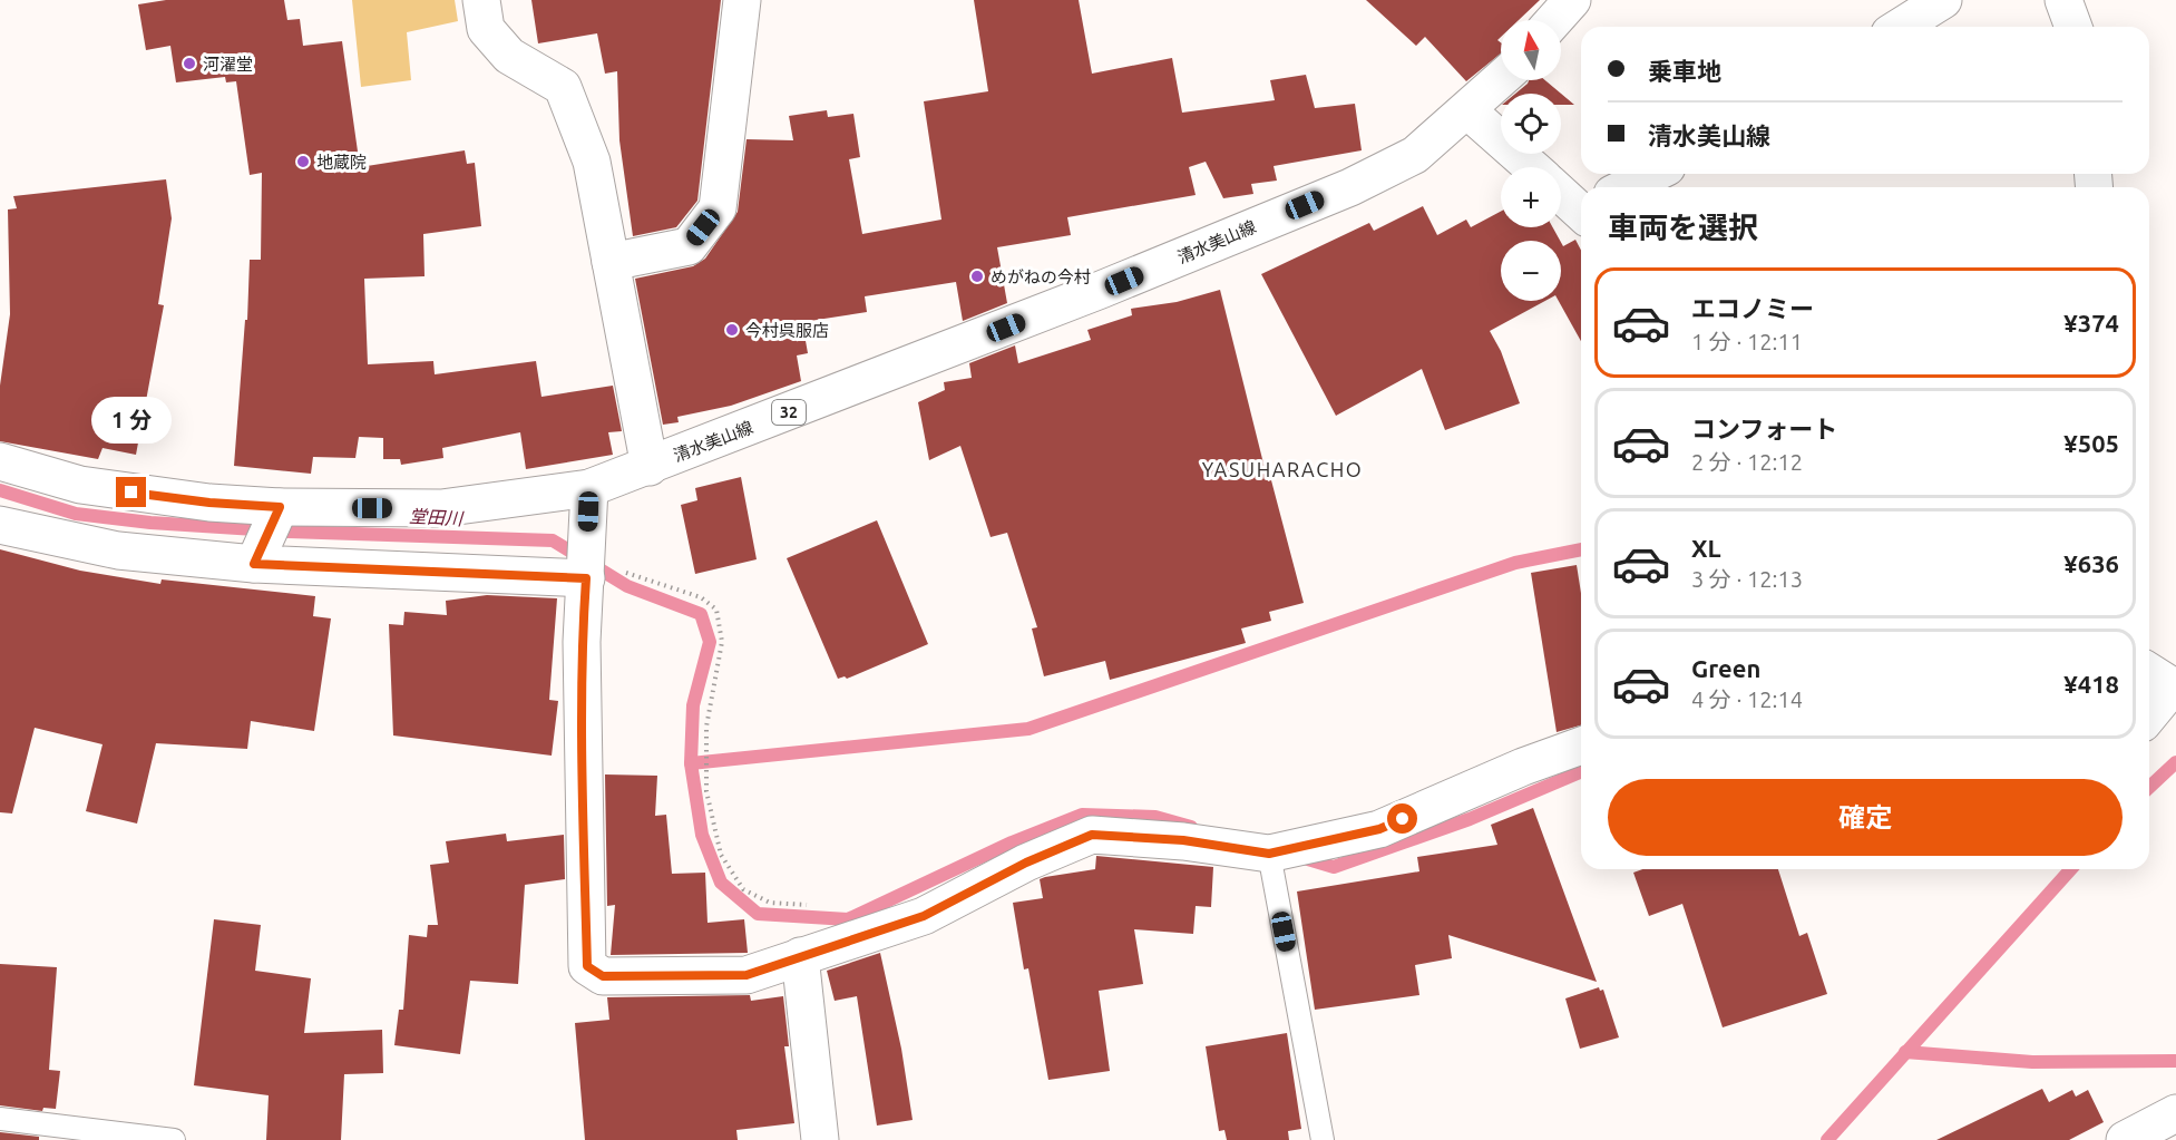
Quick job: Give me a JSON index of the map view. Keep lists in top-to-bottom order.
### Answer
{
  "streets": {
    "street": ["清水美山線", "32"]
  },
  "districts": ["YASUHARACHO"],
  "water": ["堂田川"],
  "places": [
    "河濯堂",
    "地蔵院",
    "めがねの今村",
    "今村呉服店"
  ],
  "north": "top",
  "page": {
    "map_buttons": ["+", "−"],
    "banner": ["乗車地", "清水美山線"],
    "heading": "車両を選択",
    "list": [
      {
        "name": "エコノミー",
        "note": "1 分 · 12:11",
        "value": "¥374"
      },
      {
        "name": "コンフォート",
        "note": "2 分 · 12:12",
        "value": "¥505"
      },
      {
        "name": "XL",
        "note": "3 分 · 12:13",
        "value": "¥636"
      },
      {
        "name": "Green",
        "note": "4 分 · 12:14",
        "value": "¥418"
      }
    ],
    "bubble": "1 分",
    "buttons": "確定"
  }
}
